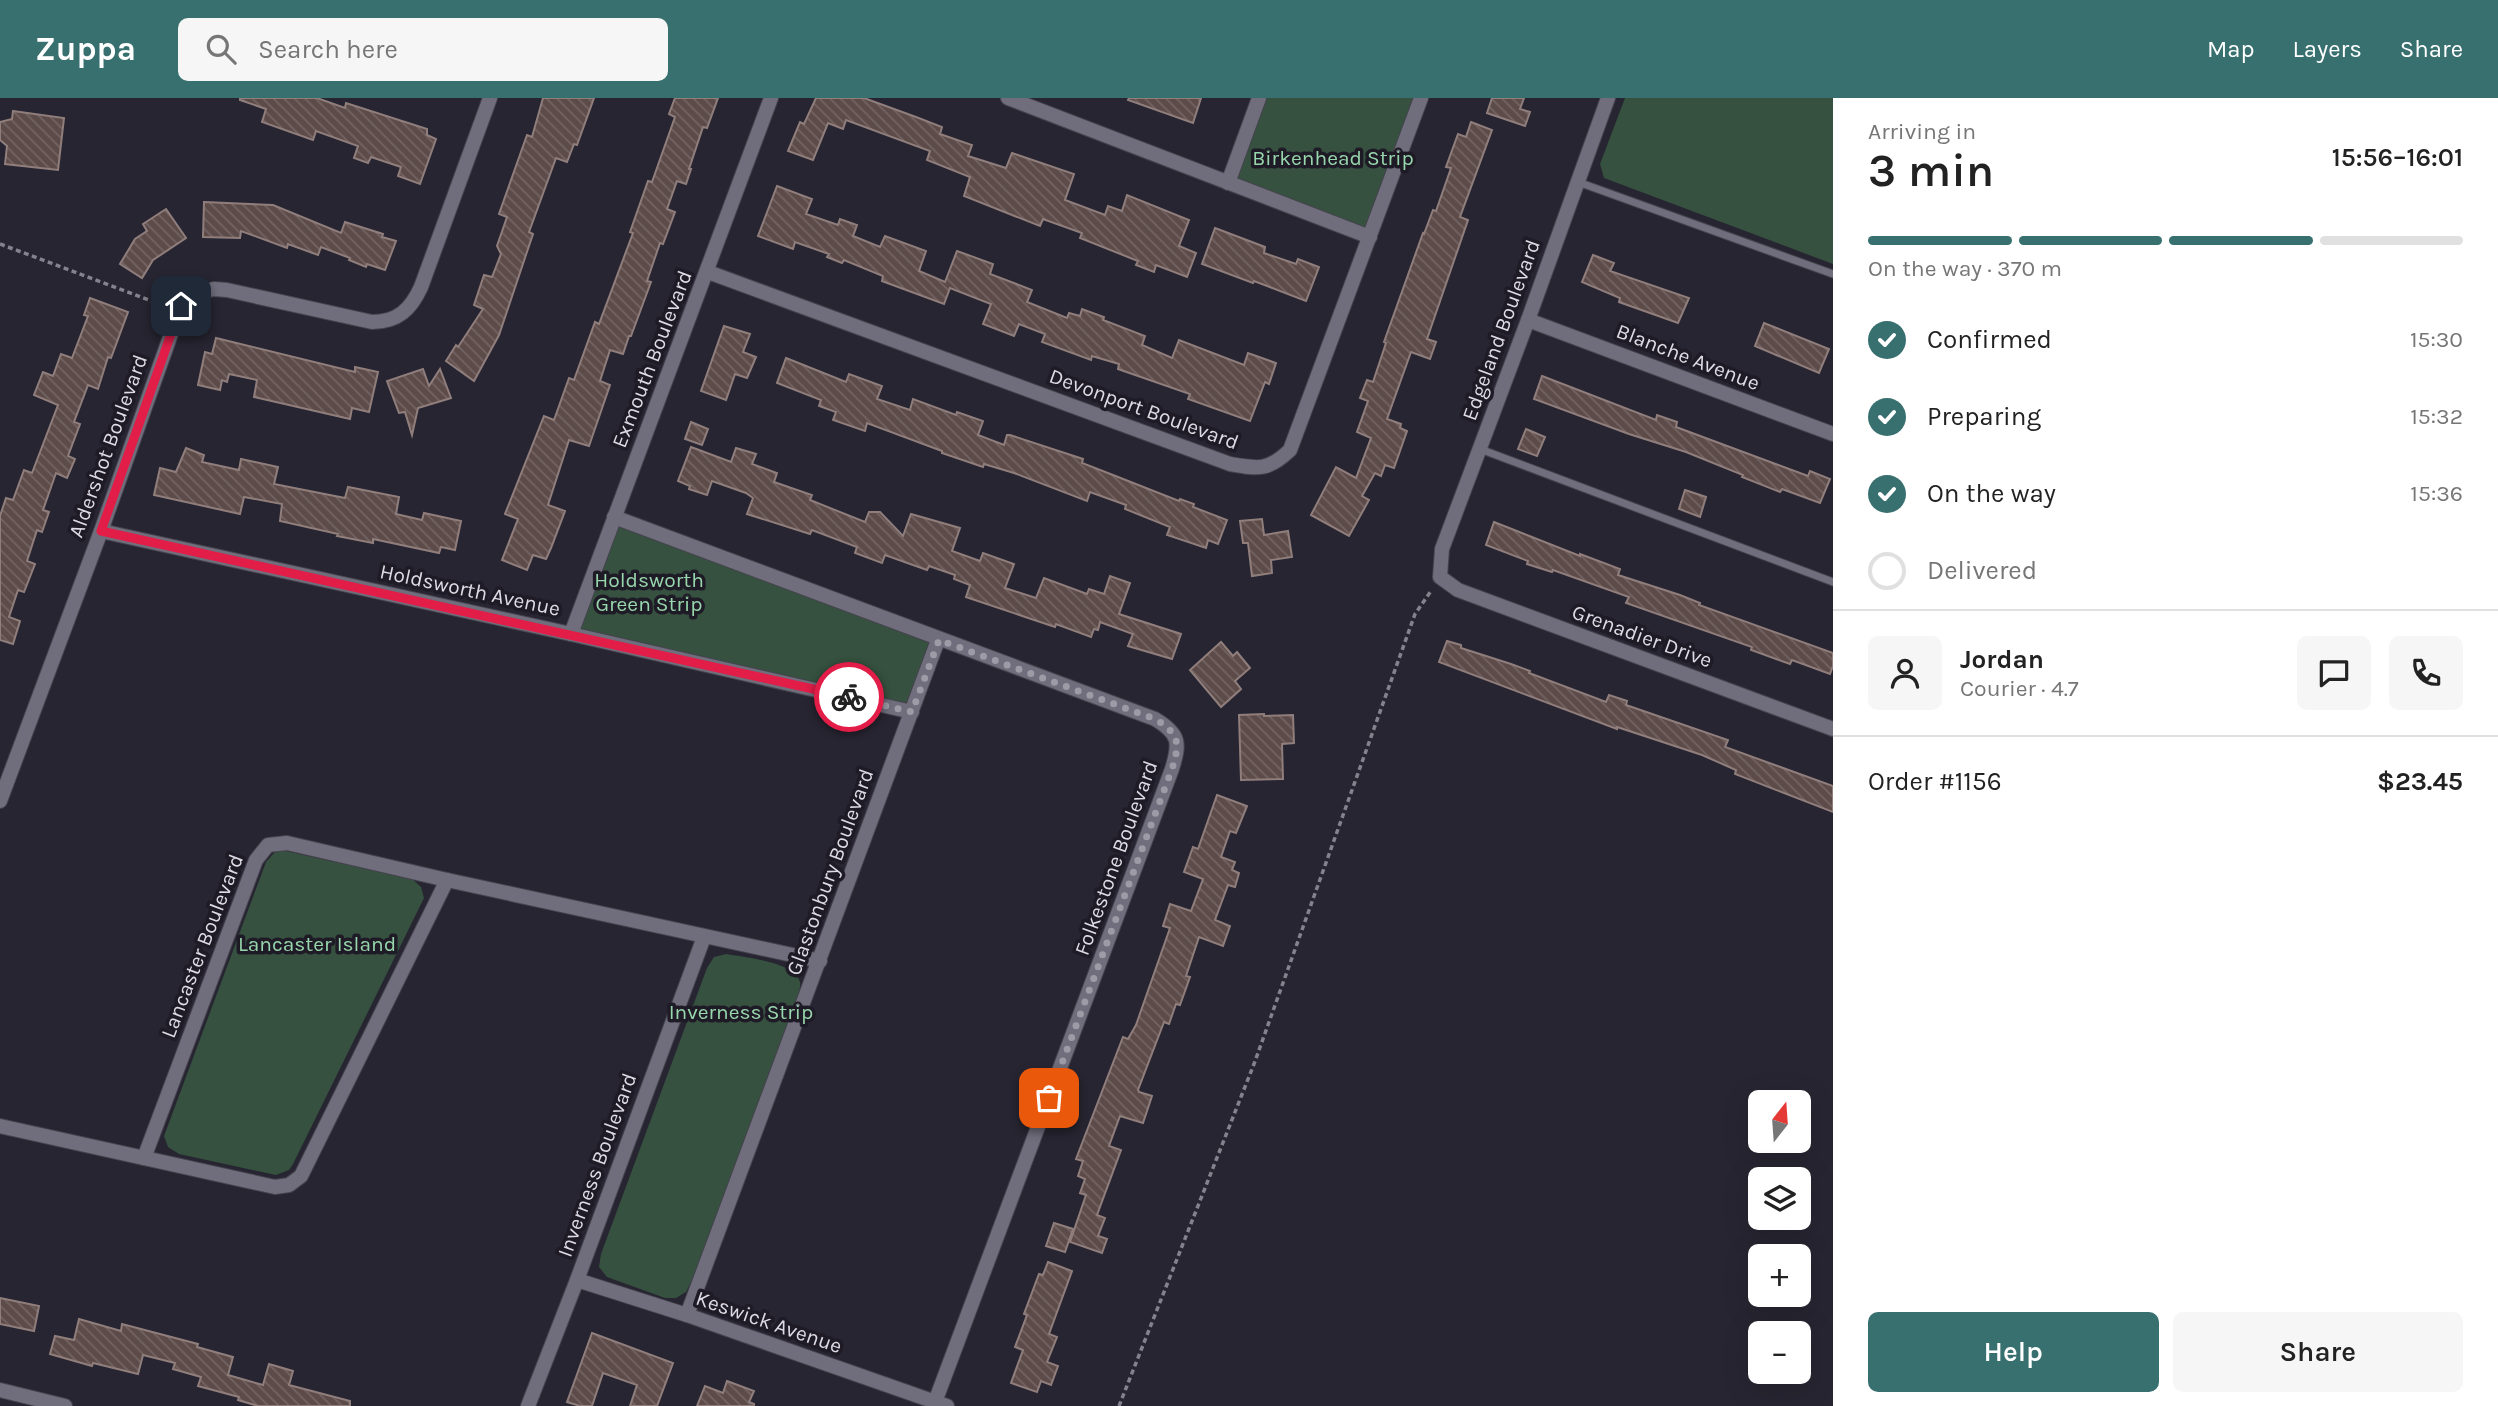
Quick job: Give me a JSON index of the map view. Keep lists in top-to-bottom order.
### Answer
{
  "streets": {
    "street": [
      "Edgeland Boulevard",
      "Blanche Avenue",
      "Exmouth Boulevard",
      "Devonport Boulevard",
      "Aldershot Boulevard",
      "Holdsworth Avenue",
      "Grenadier Drive",
      "Folkestone Boulevard",
      "Glastonbury Boulevard",
      "Lancaster Boulevard",
      "Inverness Boulevard",
      "Keswick Avenue"
    ]
  },
  "crossings": [
    ["Edgeland Boulevard", "Blanche Avenue"],
    ["Edgeland Boulevard", "Grenadier Drive"],
    ["Exmouth Boulevard", "Devonport Boulevard"],
    ["Exmouth Boulevard", "Holdsworth Avenue"],
    ["Exmouth Boulevard", "Folkestone Boulevard"],
    ["Aldershot Boulevard", "Holdsworth Avenue"],
    ["Holdsworth Avenue", "Glastonbury Boulevard"],
    ["Folkestone Boulevard", "Glastonbury Boulevard"],
    ["Folkestone Boulevard", "Keswick Avenue"],
    ["Glastonbury Boulevard", "Lancaster Boulevard"],
    ["Glastonbury Boulevard", "Keswick Avenue"],
    ["Lancaster Boulevard", "Inverness Boulevard"],
    ["Inverness Boulevard", "Keswick Avenue"]
  ],
  "parks": [
    "Birkenhead Strip",
    "Holdsworth Green Strip",
    "Lancaster Island",
    "Inverness Strip"
  ],
  "north": "top",
  "page": {
    "header": "Zuppa",
    "search": "Search here",
    "nav": ["Map", "Layers", "Share"],
    "heading": ["3 min", "Arriving in", "15:56–16:01"],
    "panel": [
      "Jordan",
      "Courier · 4.7",
      "Order #1156",
      "$23.45"
    ],
    "bar": "On the way · 370 m",
    "list": [
      ["Confirmed", "15:30"],
      ["Preparing", "15:32"],
      ["On the way", "15:36"],
      "Delivered"
    ],
    "map_buttons": ["+", "−"],
    "buttons": ["Help", "Share"]
  }
}
